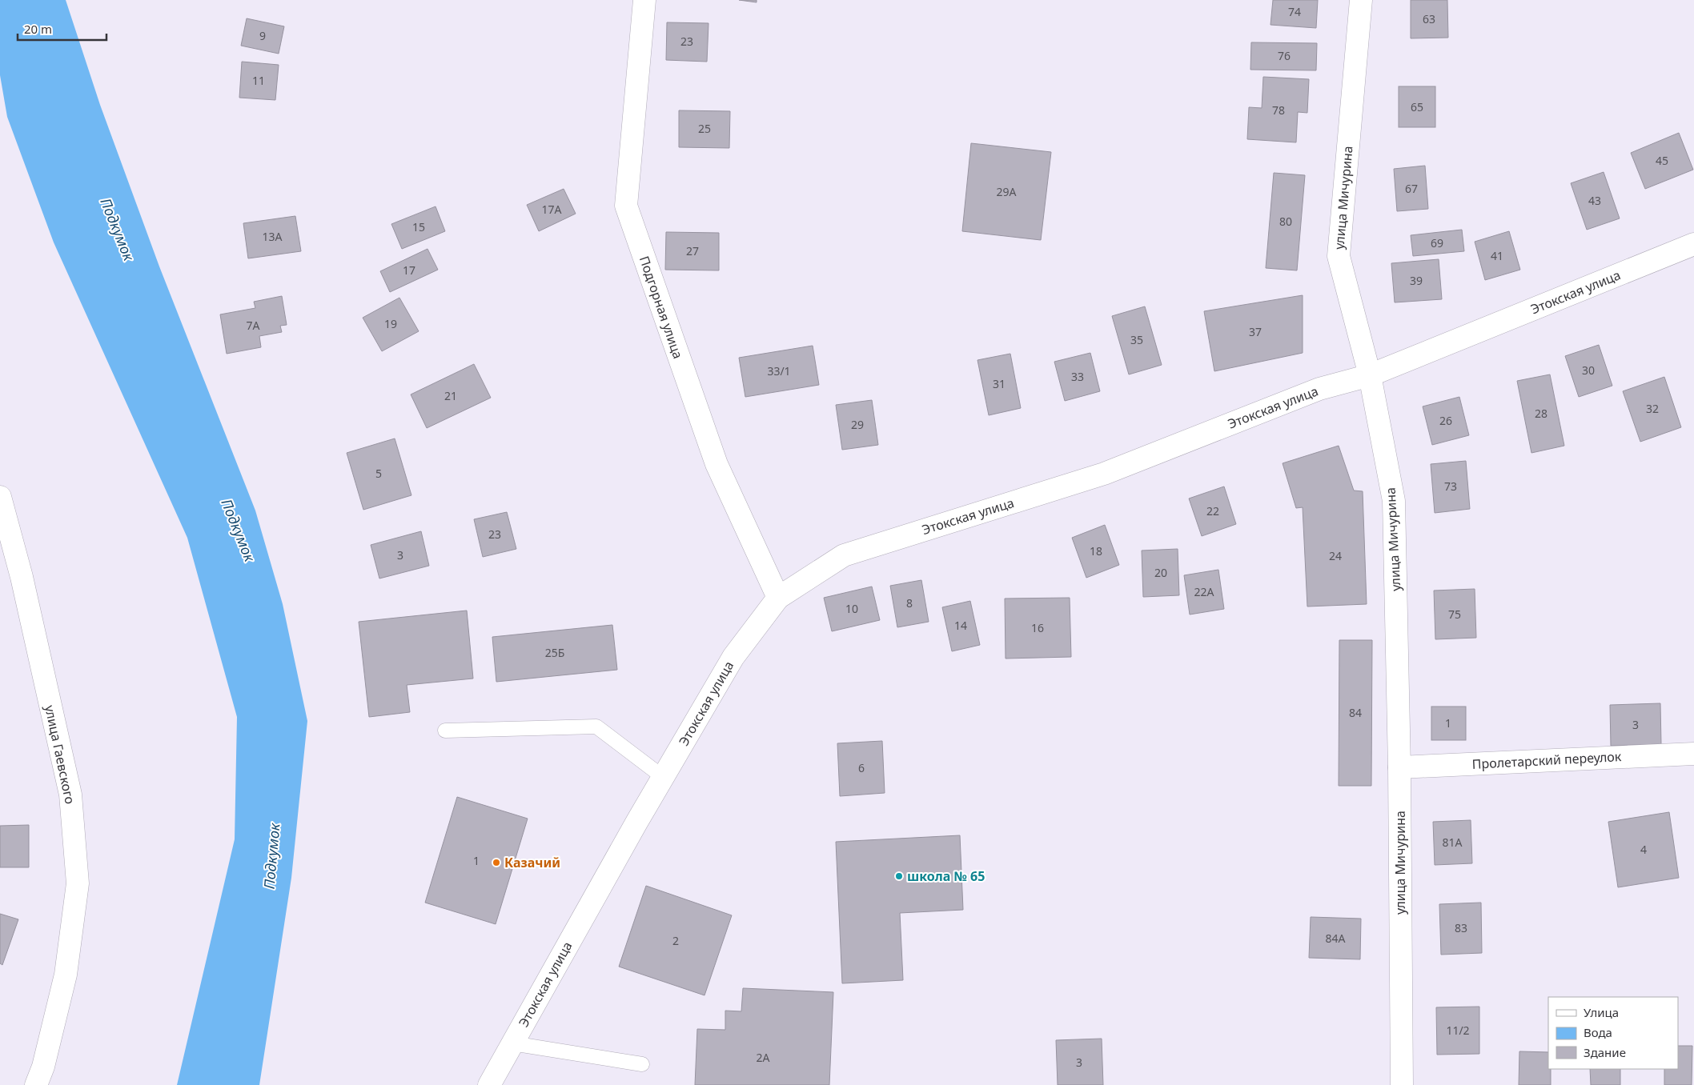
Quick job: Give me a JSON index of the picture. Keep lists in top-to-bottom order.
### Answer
{
  "streets": {
    "street": [
      "улица Мичурина",
      "Этокская улица",
      "Подгорная улица",
      "улица Гаевского",
      "Пролетарский переулок"
    ]
  },
  "crossings": [
    ["улица Мичурина", "Этокская улица"],
    ["улица Мичурина", "Пролетарский переулок"],
    ["Этокская улица", "Подгорная улица"]
  ],
  "water": ["Подкумок"],
  "places": ["Казачий", "школа № 65"],
  "house_numbers": [
    "74",
    "63",
    "9",
    "23",
    "76",
    "11",
    "65",
    "78",
    "25",
    "45",
    "67",
    "29А",
    "43",
    "17А",
    "80",
    "15",
    "13А",
    "69",
    "27",
    "41",
    "17",
    "39",
    "19",
    "7А",
    "37",
    "35",
    "30",
    "33/1",
    "33",
    "31",
    "21",
    "32",
    "28",
    "26",
    "29",
    "5",
    "73",
    "22",
    "23",
    "18",
    "3",
    "24",
    "20",
    "22А",
    "8",
    "10",
    "75",
    "14",
    "16",
    "25Б",
    "84",
    "1",
    "3",
    "6",
    "81А",
    "4",
    "1",
    "83",
    "84А",
    "2",
    "11/2",
    "2А",
    "3"
  ],
  "legend": ["Улица", "Вода", "Здание"],
  "scale_bar": "20 m"
}
